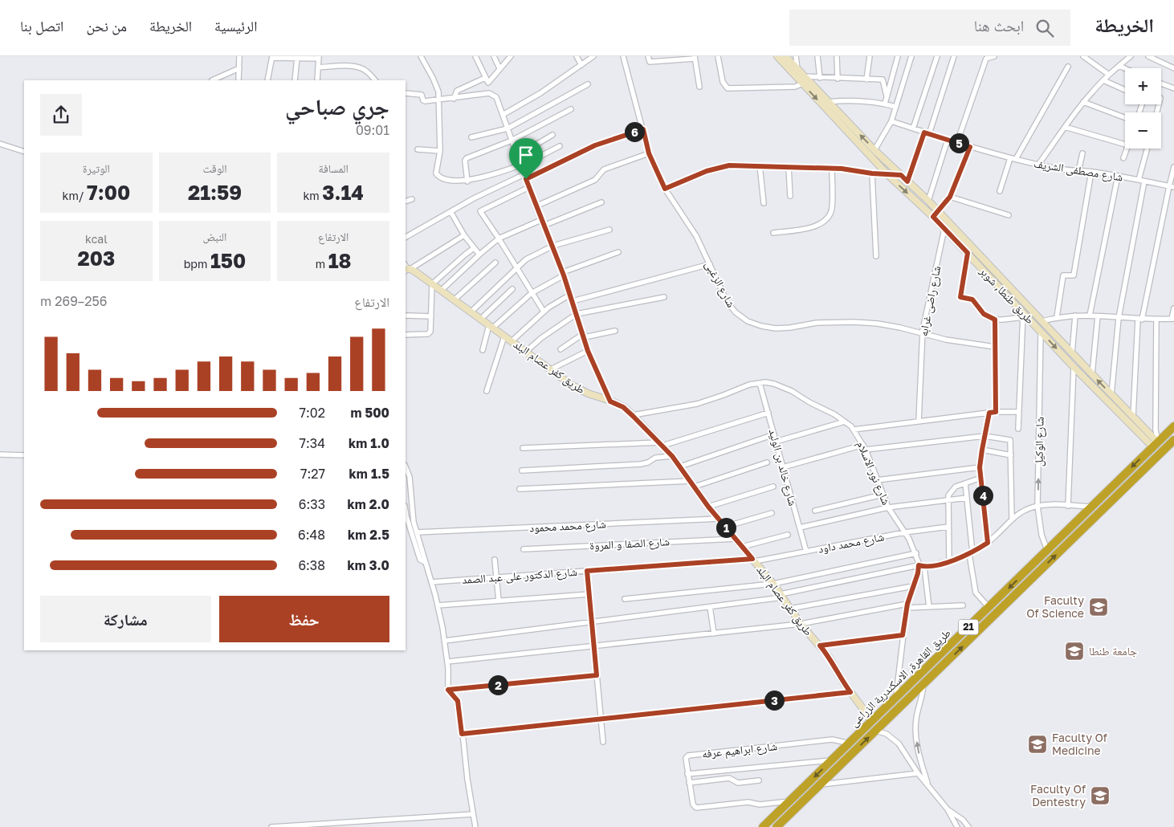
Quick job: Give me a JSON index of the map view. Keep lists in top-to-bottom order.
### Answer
{
  "streets": {
    "highway": ["21", "طريق القاهرة, الاسكندرية الزراعى"],
    "street": [
      "شارع مصطفى الشريف",
      "شارع الزغبى",
      "طريق طنطا, شوبر",
      "شارع راضى غرابه",
      "طريق كفر عصام البلد",
      "شارع الوكيل",
      "شارع خالد بن الوليد",
      "شارع نور الاسلام",
      "شارع محمد محمود",
      "شارع محمد داود",
      "شارع الصفا و المروة",
      "شارع الدكتور على عبد الصمد",
      "شارع ابراهيم عرفه"
    ]
  },
  "crossings": [
    ["شارع الزغبى", "شارع راضى غرابه"],
    ["طريق طنطا, شوبر", "شارع راضى غرابه"],
    ["طريق طنطا, شوبر", "شارع الوكيل"],
    ["طريق طنطا, شوبر", "طريق القاهرة, الاسكندرية الزراعى"],
    ["طريق كفر عصام البلد", "شارع نور الاسلام"],
    ["طريق كفر عصام البلد", "شارع محمد محمود"],
    ["طريق كفر عصام البلد", "شارع محمد داود"],
    ["طريق كفر عصام البلد", "شارع الصفا و المروة"],
    ["طريق كفر عصام البلد", "شارع الدكتور على عبد الصمد"],
    ["طريق كفر عصام البلد", "طريق القاهرة, الاسكندرية الزراعى"],
    ["شارع الوكيل", "طريق القاهرة, الاسكندرية الزراعى"],
    ["شارع خالد بن الوليد", "شارع نور الاسلام"],
    ["شارع خالد بن الوليد", "شارع محمد داود"],
    ["شارع نور الاسلام", "شارع محمد داود"],
    ["شارع نور الاسلام", "طريق القاهرة, الاسكندرية الزراعى"],
    ["شارع محمد داود", "شارع الدكتور على عبد الصمد"],
    ["طريق القاهرة, الاسكندرية الزراعى", "شارع ابراهيم عرفه"]
  ],
  "places": {
    "school or university": [
      "Faculty Of Science",
      "جامعة طنطا",
      "Faculty Of Medicine",
      "Faculty Of Dentestry"
    ]
  },
  "page": {
    "header": "الخريطة",
    "search": "ابحث هنا",
    "nav": [
      "الرئيسية",
      "الخريطة",
      "من نحن",
      "اتصل بنا"
    ],
    "map_buttons": ["+", "−"],
    "heading": ["جري صباحي", "09:01"],
    "pins": [
      "6",
      "5",
      "4",
      "1",
      "2",
      "3"
    ],
    "stats": [
      ["المسافة", "3.14 km"],
      ["الوقت", "21:59"],
      ["الوتيرة", "7:00 /km"],
      ["الارتفاع", "18 m"],
      ["النبض", "150 bpm"],
      ["kcal", "203"]
    ],
    "chart": ["الارتفاع", "256–269 m"],
    "list": [
      {
        "name": "500 m",
        "note": "7:02"
      },
      {
        "name": "1.0 km",
        "note": "7:34"
      },
      {
        "name": "1.5 km",
        "note": "7:27"
      },
      {
        "name": "2.0 km",
        "note": "6:33"
      },
      {
        "name": "2.5 km",
        "note": "6:48"
      },
      {
        "name": "3.0 km",
        "note": "6:38"
      }
    ],
    "buttons": ["حفظ", "مشاركة"]
  }
}
